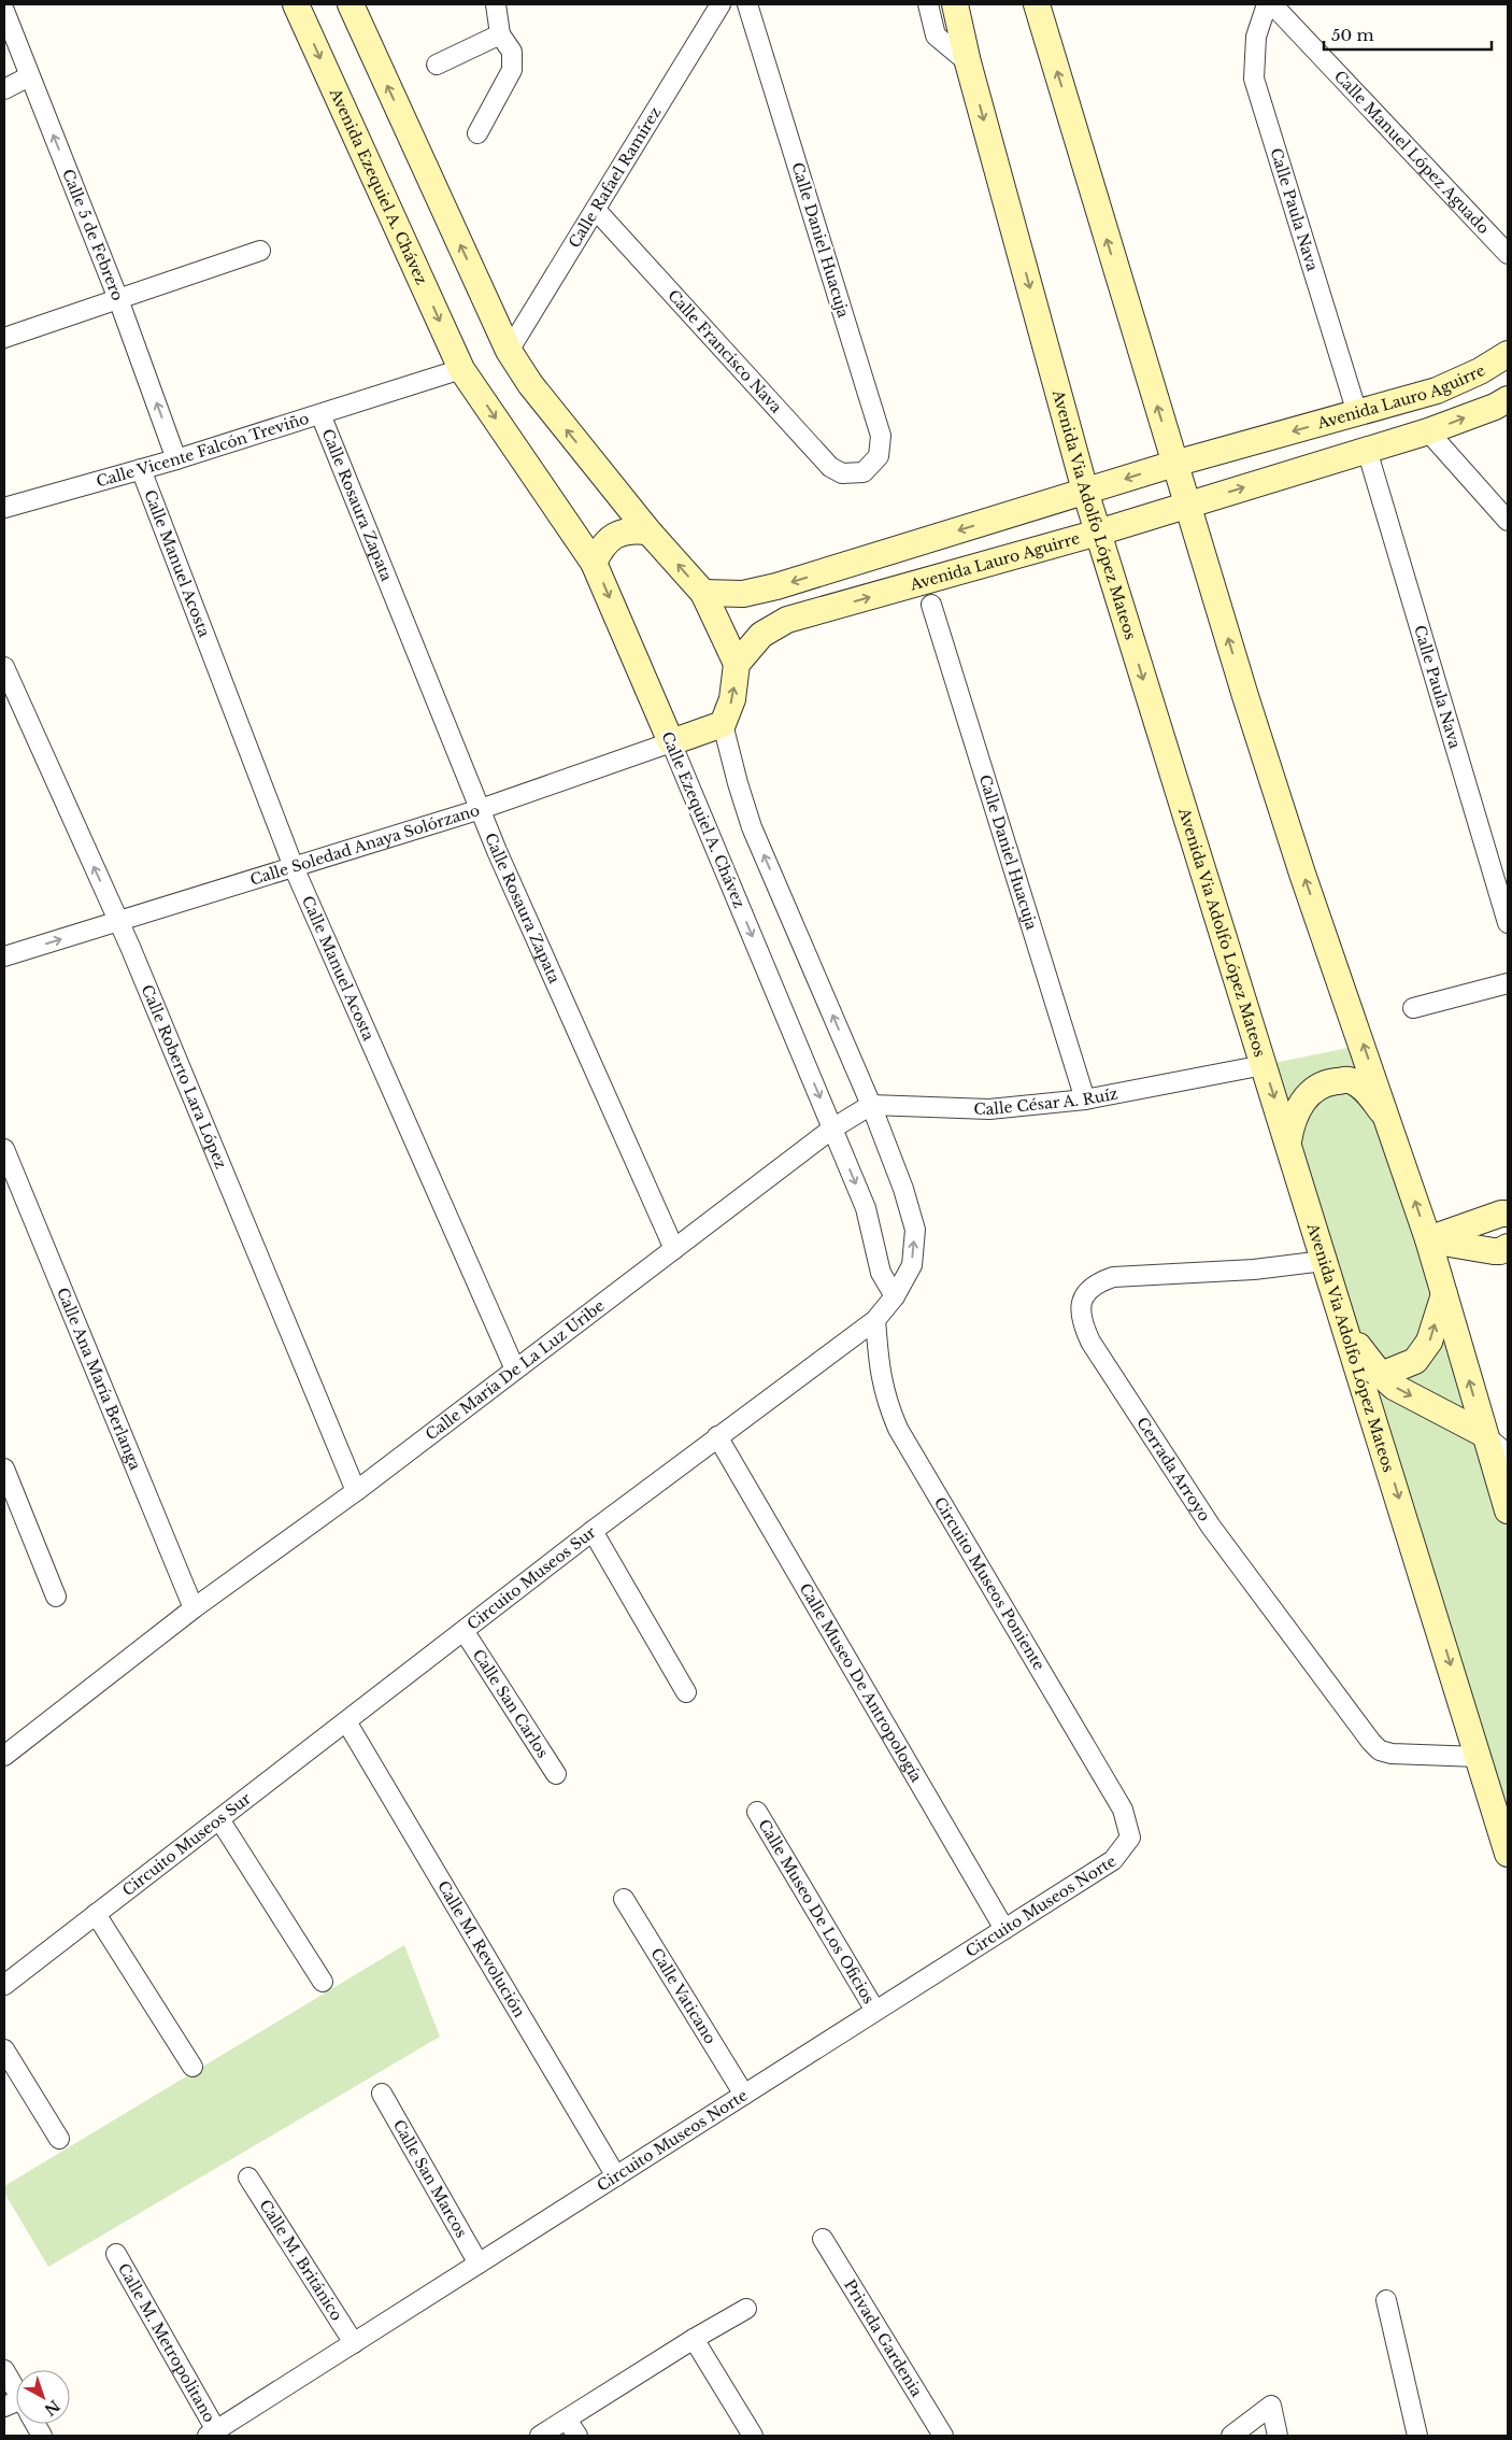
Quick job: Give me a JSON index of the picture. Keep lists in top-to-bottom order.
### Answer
{
  "streets": {
    "main road": [
      "Avenida Ezequiel A. Chávez",
      "Avenida Lauro Aguirre",
      "Avenida Via Adolfo López Mateos",
      "Calle Ezequiel A. Chávez",
      "Calle Soledad Anaya Solórzano"
    ],
    "street": [
      "Calle Manuel López Aguado",
      "Calle Rafael Ramírez",
      "Calle Paula Nava",
      "Calle 5 de Febrero",
      "Calle Daniel Huacuja",
      "Calle Francisco Nava",
      "Calle Vicente Falcón Treviño",
      "Calle Rosaura Zapata",
      "Calle Manuel Acosta",
      "Calle Roberto Lara López",
      "Calle César A. Ruíz",
      "Calle María De La Luz Uribe",
      "Calle Ana María Berlanga",
      "Cerrada Arroyo",
      "Circuito Museos Sur",
      "Circuito Museos Poniente",
      "Calle Museo De Antropología",
      "Calle San Carlos",
      "Circuito Museos Norte",
      "Calle Museo De Los Oficios",
      "Calle M. Revolución",
      "Calle Vaticano",
      "Calle San Marcos",
      "Calle M. Británico",
      "Privada Gardenia",
      "Calle M. Metropolitano"
    ]
  },
  "crossings": [
    ["Calle Rafael Ramírez", "Calle Francisco Nava"],
    ["Avenida Ezequiel A. Chávez", "Calle Vicente Falcón Treviño"],
    ["Avenida Ezequiel A. Chávez", "Calle Ezequiel A. Chávez"],
    ["Calle Paula Nava", "Avenida Lauro Aguirre"],
    ["Calle 5 de Febrero", "Calle Vicente Falcón Treviño"],
    ["Calle Daniel Huacuja", "Calle Francisco Nava"],
    ["Calle Daniel Huacuja", "Calle César A. Ruíz"],
    ["Avenida Lauro Aguirre", "Avenida Via Adolfo López Mateos"],
    ["Calle Vicente Falcón Treviño", "Calle Rosaura Zapata"],
    ["Calle Vicente Falcón Treviño", "Calle Manuel Acosta"],
    ["Calle Vicente Falcón Treviño", "Calle Ezequiel A. Chávez"],
    ["Calle Rosaura Zapata", "Calle Soledad Anaya Solórzano"],
    ["Calle Rosaura Zapata", "Calle María De La Luz Uribe"],
    ["Avenida Via Adolfo López Mateos", "Calle César A. Ruíz"],
    ["Avenida Via Adolfo López Mateos", "Cerrada Arroyo"],
    ["Calle Manuel Acosta", "Calle Soledad Anaya Solórzano"],
    ["Calle Manuel Acosta", "Calle María De La Luz Uribe"],
    ["Calle Ezequiel A. Chávez", "Calle Soledad Anaya Solórzano"],
    ["Calle Ezequiel A. Chávez", "Calle María De La Luz Uribe"],
    ["Calle Ezequiel A. Chávez", "Circuito Museos Sur"],
    ["Calle Soledad Anaya Solórzano", "Calle Roberto Lara López"],
    ["Calle Roberto Lara López", "Calle María De La Luz Uribe"],
    ["Calle César A. Ruíz", "Circuito Museos Sur"],
    ["Calle María De La Luz Uribe", "Calle Ana María Berlanga"],
    ["Circuito Museos Sur", "Circuito Museos Poniente"],
    ["Circuito Museos Sur", "Calle Museo De Antropología"],
    ["Circuito Museos Sur", "Calle San Carlos"],
    ["Circuito Museos Sur", "Calle M. Revolución"],
    ["Circuito Museos Poniente", "Circuito Museos Norte"],
    ["Calle Museo De Antropología", "Circuito Museos Norte"],
    ["Circuito Museos Norte", "Calle Museo De Los Oficios"],
    ["Circuito Museos Norte", "Calle M. Revolución"],
    ["Circuito Museos Norte", "Calle Vaticano"],
    ["Circuito Museos Norte", "Calle San Marcos"],
    ["Circuito Museos Norte", "Calle M. Británico"],
    ["Circuito Museos Norte", "Calle M. Metropolitano"]
  ],
  "one_way": ["Calle 5 de Febrero"],
  "scale_bar": "50 m",
  "north": "bottom right"
}
